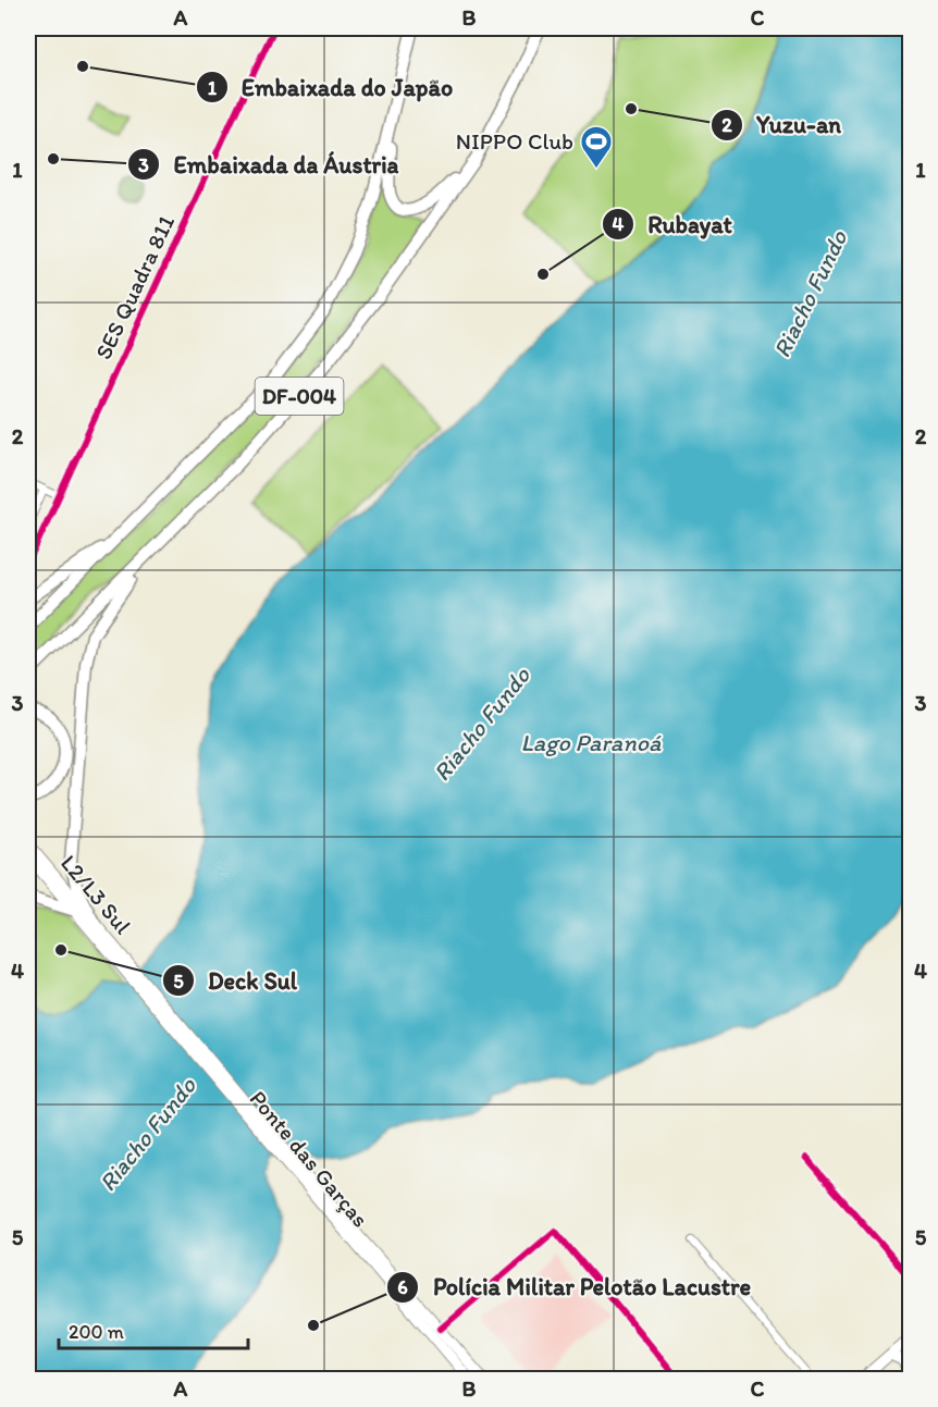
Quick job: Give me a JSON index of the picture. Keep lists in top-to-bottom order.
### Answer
{
  "streets": {
    "highway": ["DF-004"],
    "main road": ["L2/L3 Sul", "Ponte das Garças"],
    "street": ["SES Quadra 811"]
  },
  "crossings": [
    ["L2/L3 Sul", "Ponte das Garças"]
  ],
  "water": ["Riacho Fundo", "Lago Paranoá"],
  "places": {
    "other": [
      "Embaixada do Japão",
      "Yuzu-an",
      "Embaixada da Áustria",
      "Rubayat",
      "Deck Sul",
      "Polícia Militar Pelotão Lacustre"
    ],
    "sports": ["NIPPO Club"]
  },
  "scale_bar": "200 m",
  "grid": {
    "columns": ["A", "B", "C"],
    "rows": [
      "1",
      "2",
      "3",
      "4",
      "5"
    ]
  }
}
